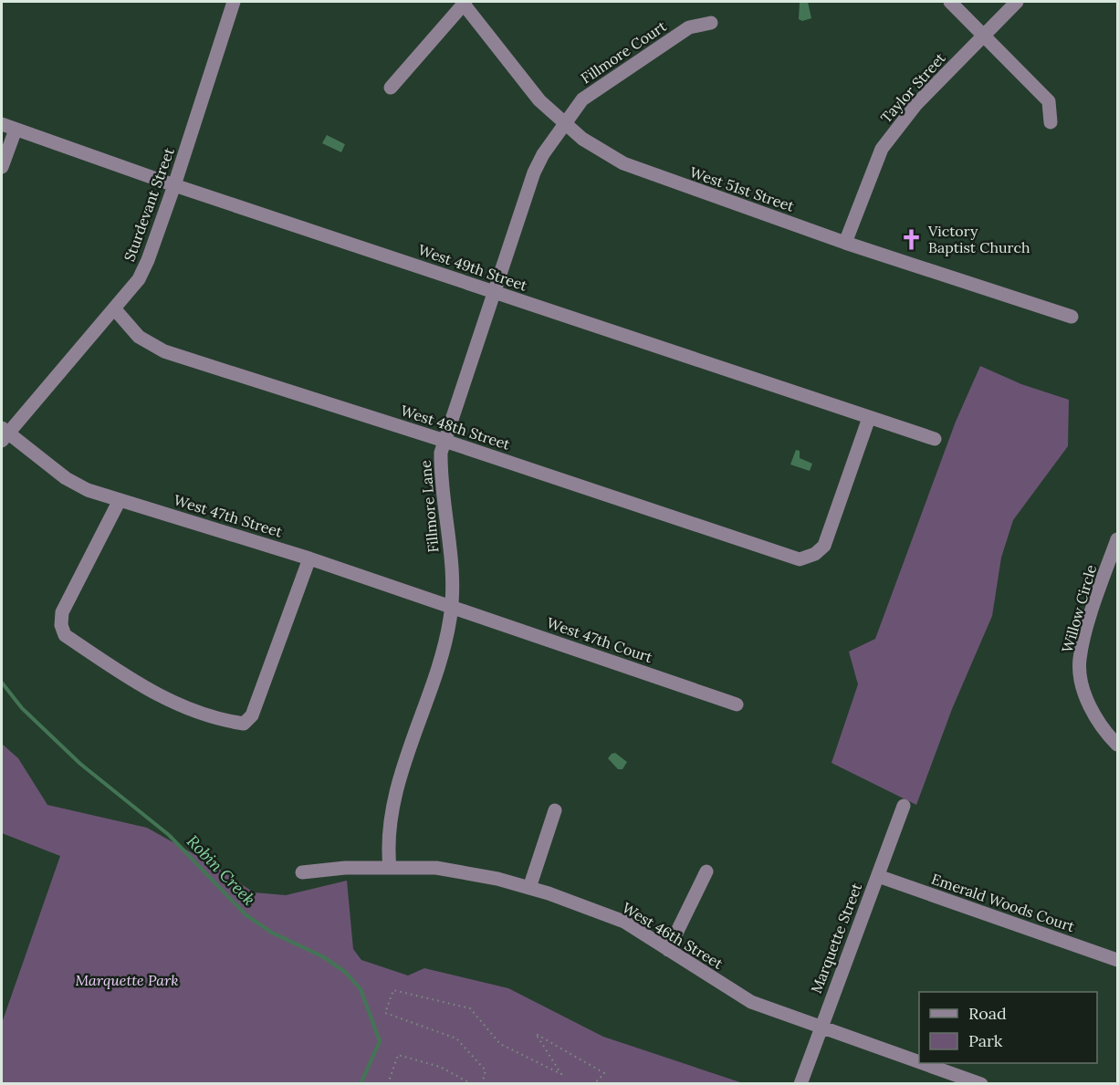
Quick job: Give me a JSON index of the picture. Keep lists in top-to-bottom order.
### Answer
{
  "streets": {
    "street": [
      "Fillmore Court",
      "Taylor Street",
      "West 51st Street",
      "Sturdevant Street",
      "West 49th Street",
      "West 48th Street",
      "Fillmore Lane",
      "West 47th Street",
      "Willow Circle",
      "West 47th Court",
      "Emerald Woods Court",
      "West 46th Street",
      "Marquette Street"
    ]
  },
  "crossings": [
    ["Fillmore Court", "West 51st Street"],
    ["Fillmore Court", "Fillmore Lane"],
    ["Taylor Street", "West 51st Street"],
    ["West 51st Street", "Fillmore Lane"],
    ["Sturdevant Street", "West 49th Street"],
    ["Sturdevant Street", "West 48th Street"],
    ["Sturdevant Street", "West 47th Street"],
    ["West 49th Street", "West 48th Street"],
    ["West 49th Street", "Fillmore Lane"],
    ["West 48th Street", "Fillmore Lane"],
    ["Fillmore Lane", "West 47th Street"],
    ["Fillmore Lane", "West 47th Court"],
    ["Fillmore Lane", "West 46th Street"],
    ["West 47th Street", "West 47th Court"],
    ["Emerald Woods Court", "Marquette Street"],
    ["West 46th Street", "Marquette Street"]
  ],
  "water": ["Robin Creek"],
  "parks": ["Marquette Park"],
  "places": {
    "church": ["Victory Baptist Church"]
  },
  "legend": ["Road", "Park"]
}
